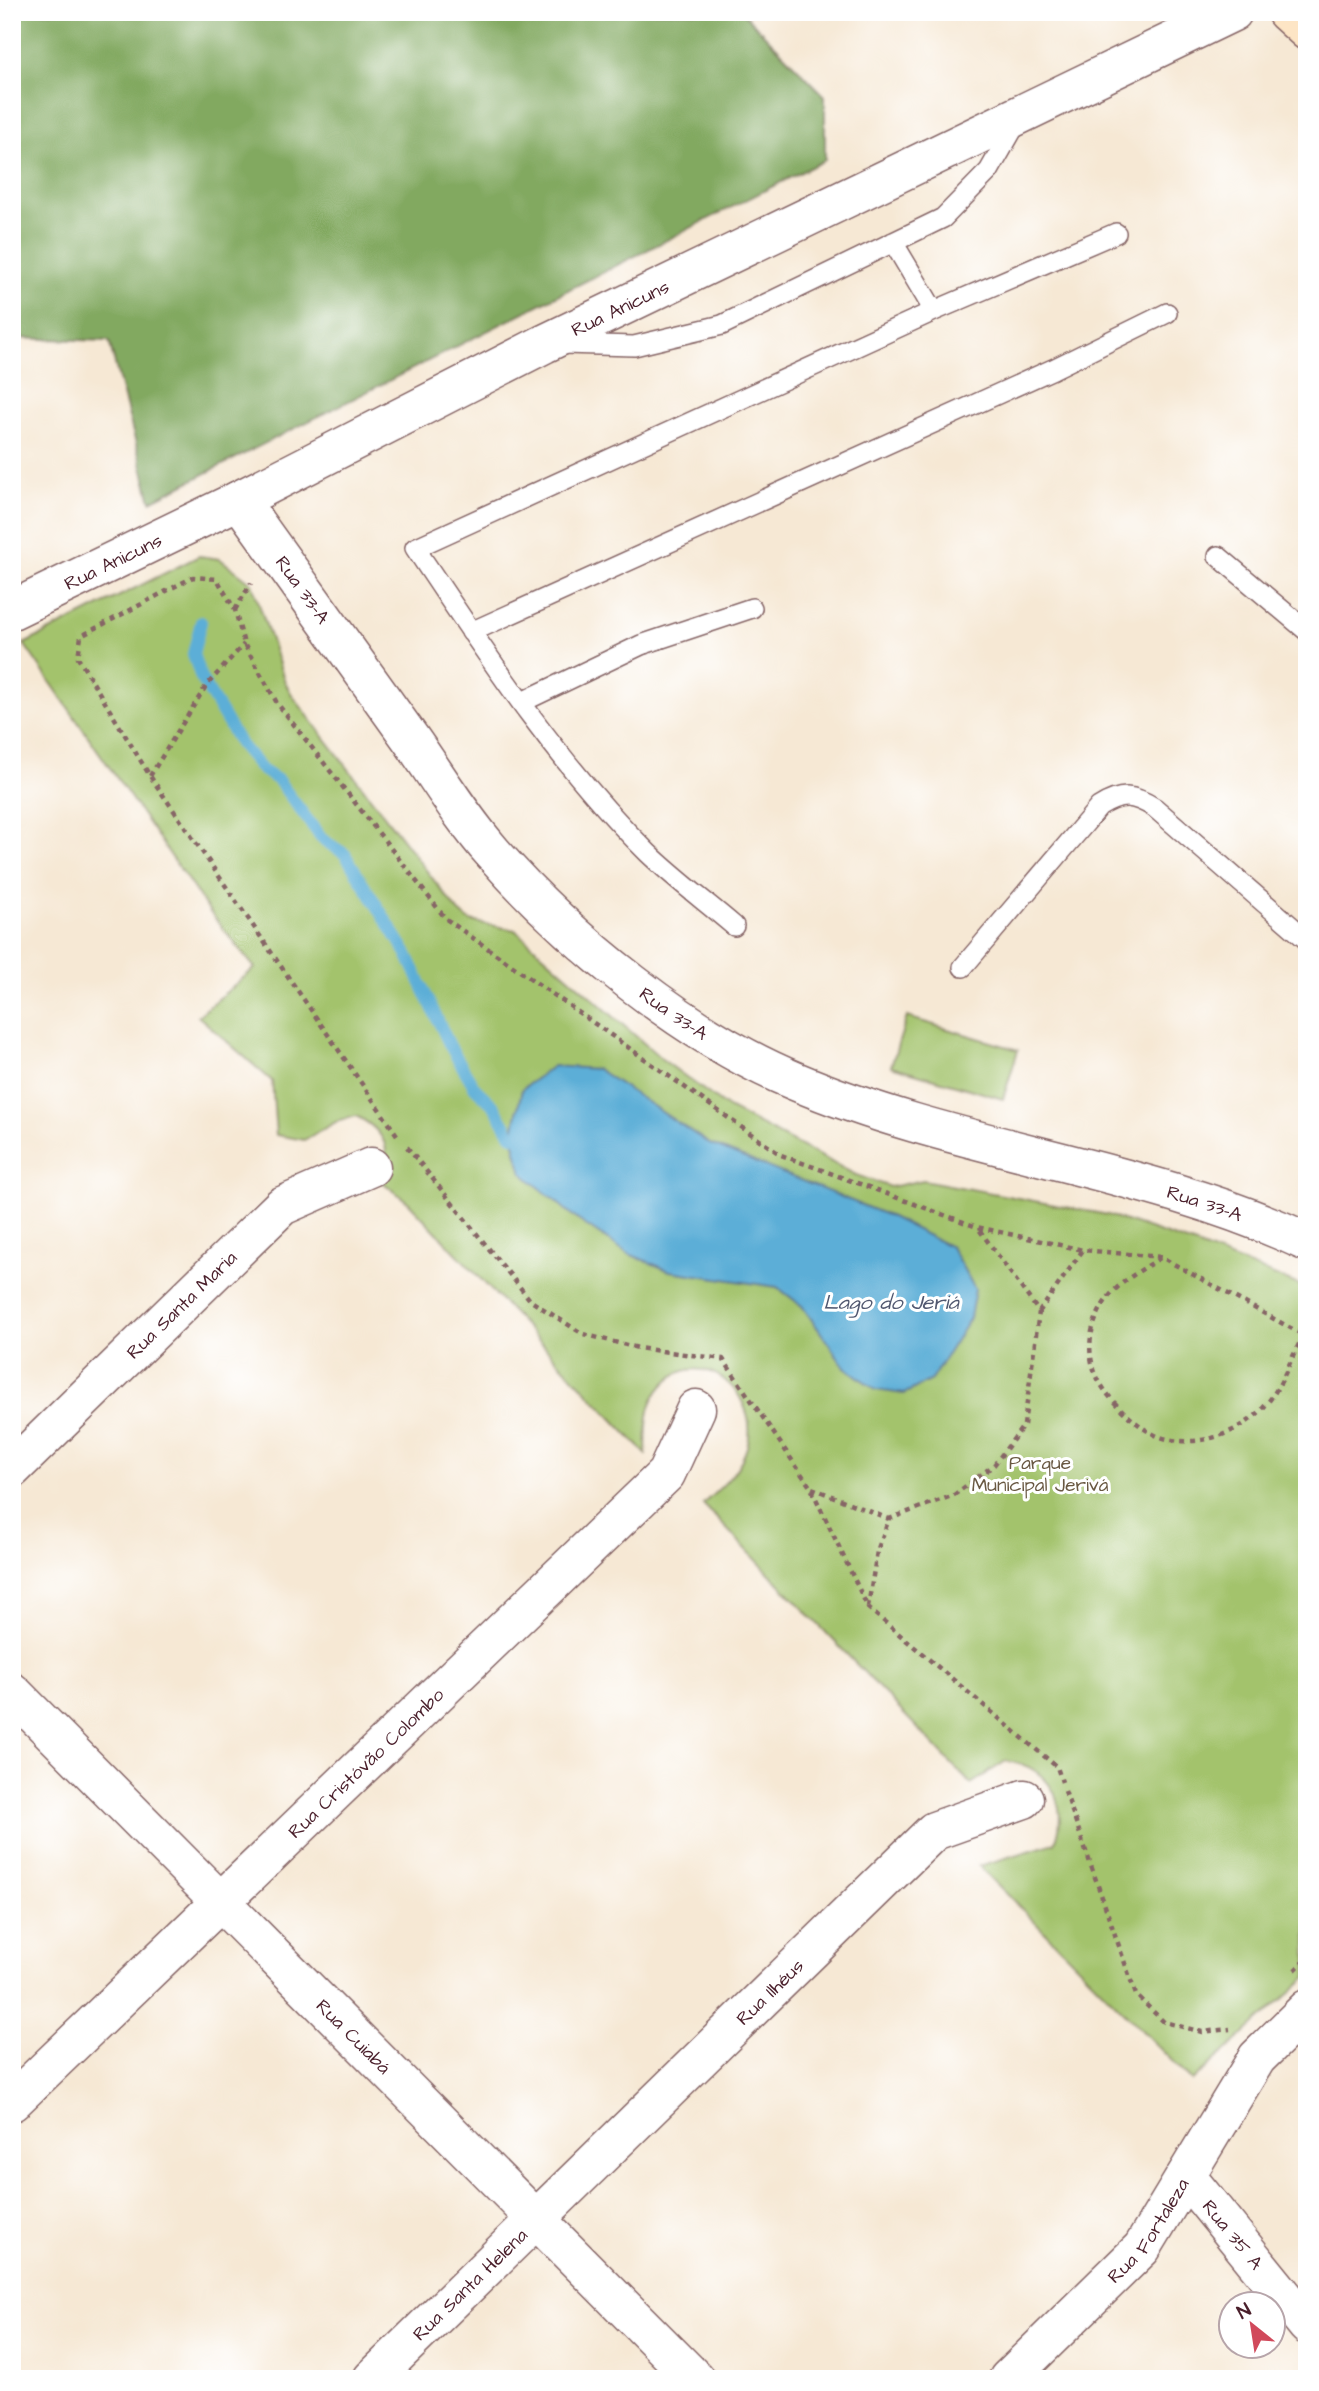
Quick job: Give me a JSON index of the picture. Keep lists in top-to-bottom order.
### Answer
{
  "streets": {
    "street": [
      "Rua Anicuns",
      "Rua 33-A",
      "Rua Santa Maria",
      "Rua Cristóvão Colombo",
      "Rua Ilhéus",
      "Rua Cuiabá",
      "Rua Fortaleza",
      "Rua 35 A",
      "Rua Santa Helena"
    ]
  },
  "crossings": [
    ["Rua Anicuns", "Rua 33-A"],
    ["Rua Cristóvão Colombo", "Rua Cuiabá"],
    ["Rua Ilhéus", "Rua Cuiabá"],
    ["Rua Ilhéus", "Rua Santa Helena"],
    ["Rua Cuiabá", "Rua Santa Helena"],
    ["Rua Fortaleza", "Rua 35 A"]
  ],
  "water": ["Lago do Jeriá"],
  "parks": ["Parque Municipal Jerivá"],
  "north": "top left"
}
